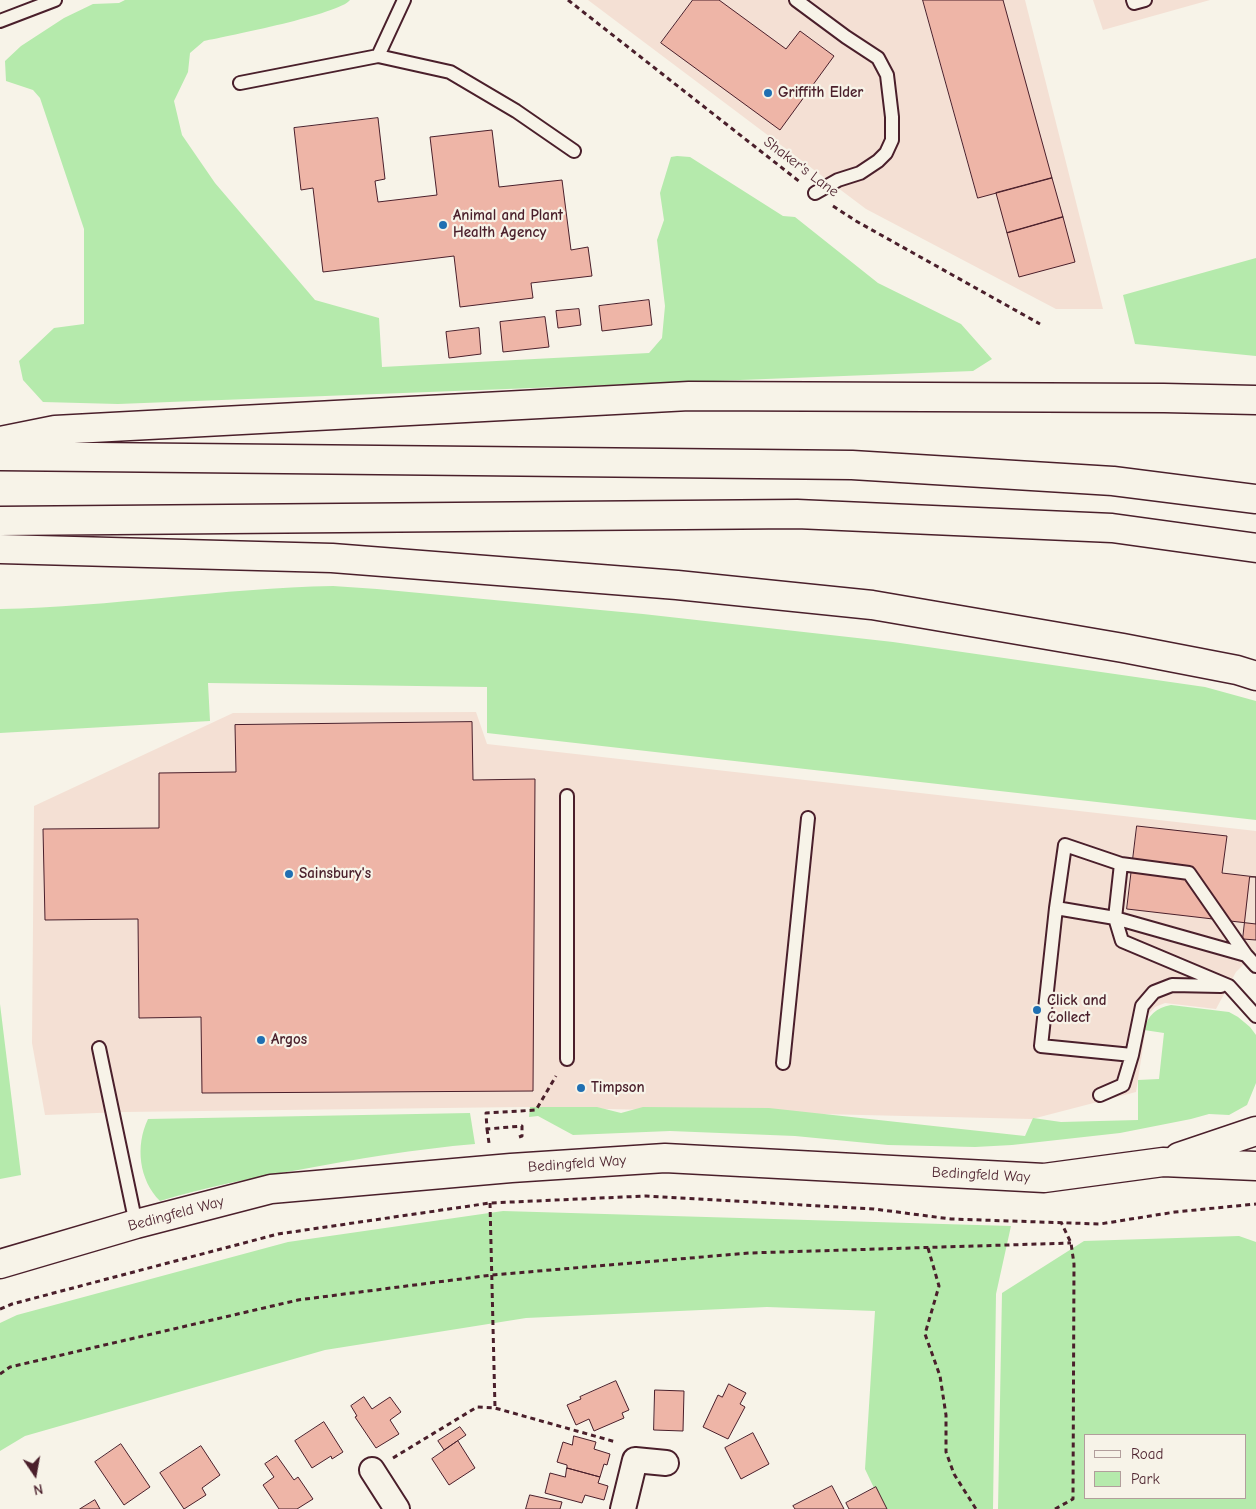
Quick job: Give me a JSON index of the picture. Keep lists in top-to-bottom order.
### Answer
{
  "streets": {
    "main road": ["Bedingfeld Way"],
    "path": ["Shaker's Lane"]
  },
  "places": [
    "Griffith Elder",
    "Animal and Plant Health Agency",
    "Sainsbury's",
    "Click and Collect",
    "Argos",
    "Timpson"
  ],
  "legend": ["Road", "Park"],
  "north": "bottom"
}
